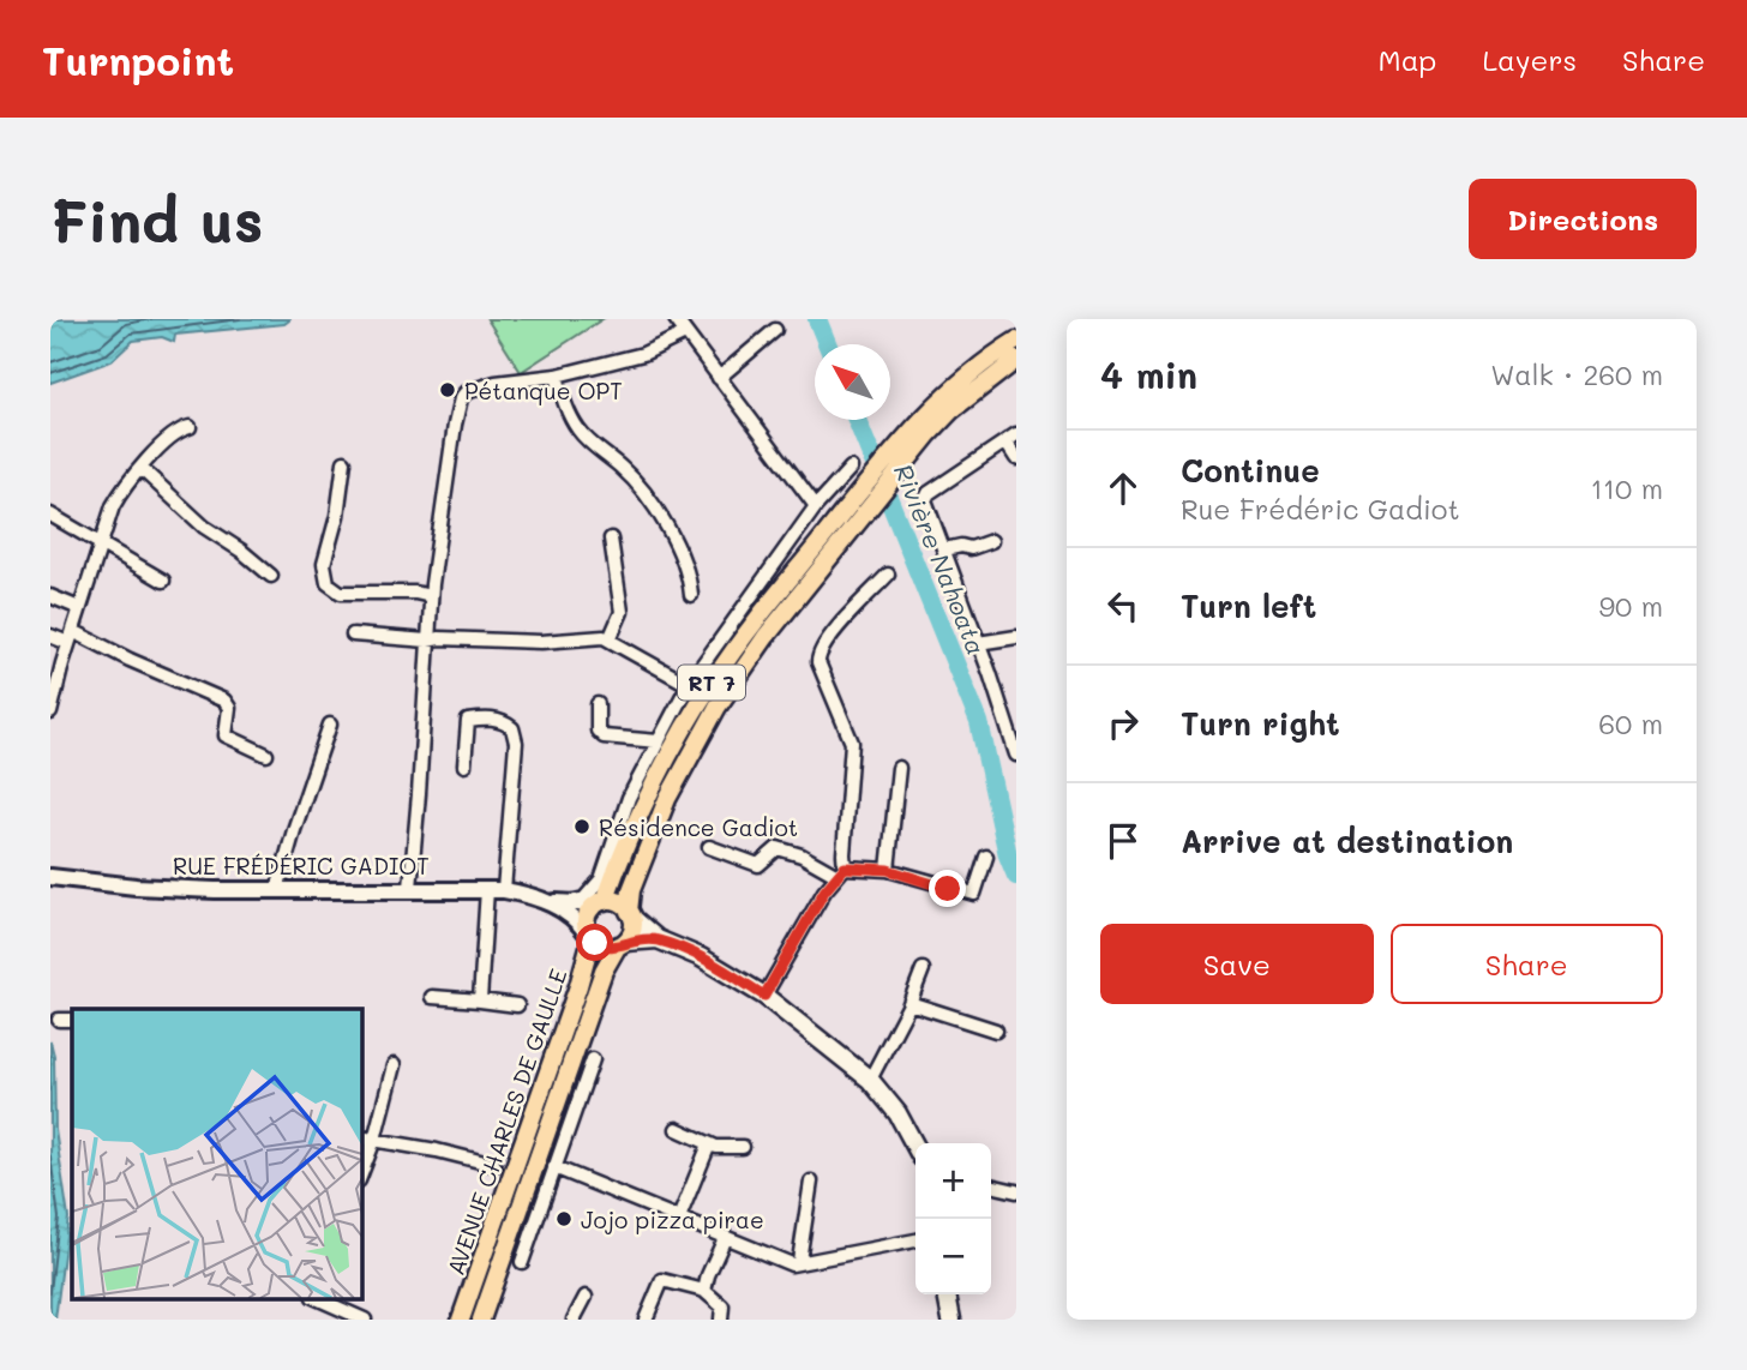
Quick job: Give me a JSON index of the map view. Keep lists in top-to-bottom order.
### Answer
{
  "streets": {
    "main road": ["RT 7", "AVENUE CHARLES DE GAULLE"],
    "street": ["RUE FRÉDÉRIC GADIOT"]
  },
  "crossings": [
    ["RT 7", "RUE FRÉDÉRIC GADIOT"],
    ["RT 7", "AVENUE CHARLES DE GAULLE"],
    ["RUE FRÉDÉRIC GADIOT", "AVENUE CHARLES DE GAULLE"]
  ],
  "water": ["Rivière Nahoata"],
  "places": ["Pétanque OPT", "Résidence Gadiot", "Jojo pizza pirae"],
  "north": "top left",
  "page": {
    "header": "Turnpoint",
    "nav": ["Map", "Layers", "Share"],
    "buttons": [
      "Directions",
      ["Save", "Share"]
    ],
    "title": "Find us",
    "heading": ["4 min", "Walk · 260 m"],
    "list": [
      ["Continue", "Rue Frédéric Gadiot", "110 m"],
      ["Turn left", "90 m"],
      ["Turn right", "60 m"],
      "Arrive at destination"
    ],
    "map_buttons": ["+", "−"]
  }
}
